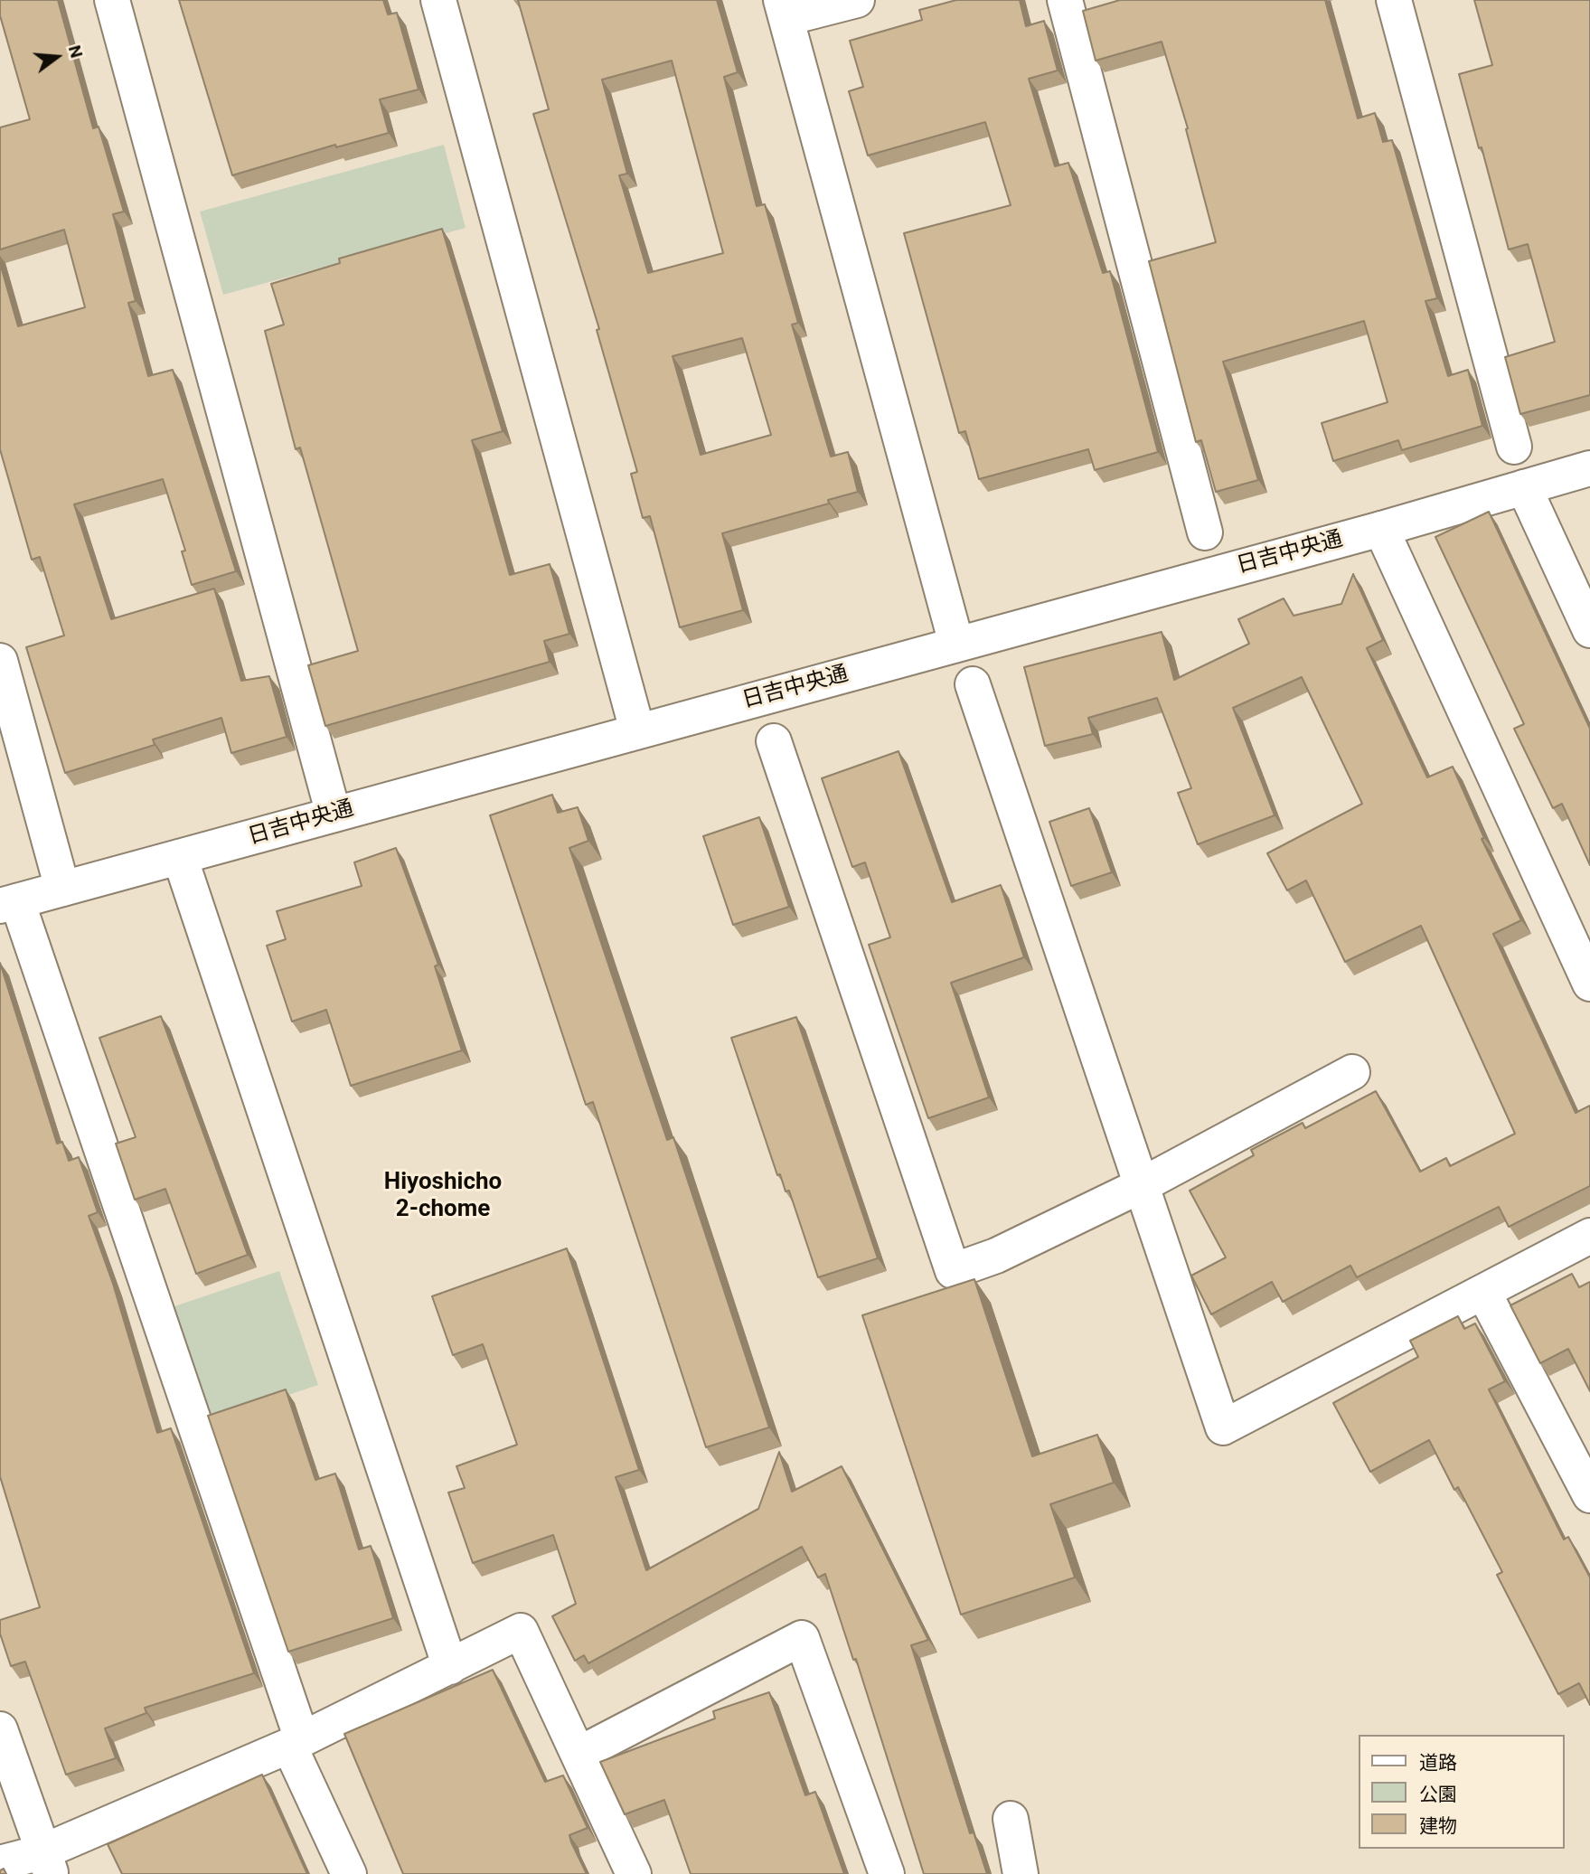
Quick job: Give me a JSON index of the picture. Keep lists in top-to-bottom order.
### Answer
{
  "streets": {
    "street": ["日吉中央通"]
  },
  "districts": ["Hiyoshicho 2-chome"],
  "legend": ["道路", "公園", "建物"],
  "north": "right"
}
